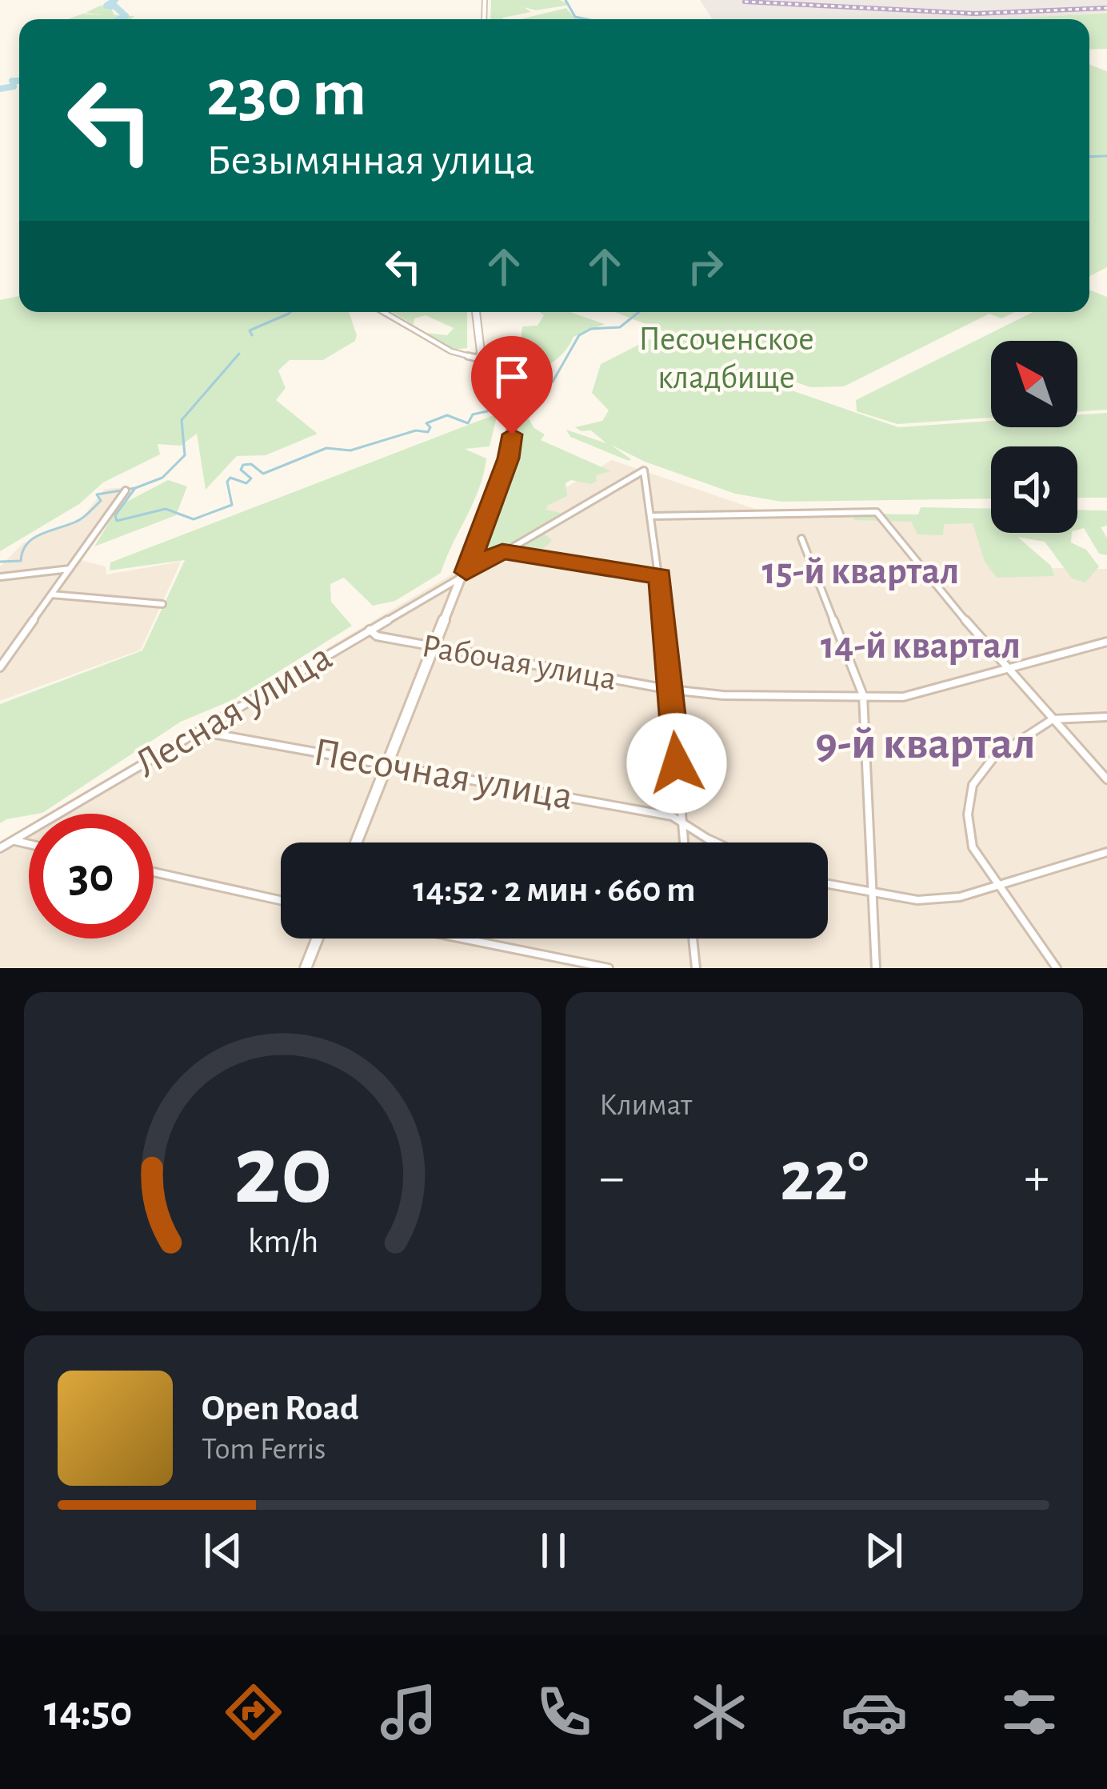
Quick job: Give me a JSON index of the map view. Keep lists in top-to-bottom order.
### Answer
{
  "streets": {
    "street": ["Рабочая улица", "Лесная улица", "Песочная улица"]
  },
  "crossings": [
    ["Рабочая улица", "Лесная улица"],
    ["Лесная улица", "Песочная улица"]
  ],
  "districts": ["15-й квартал", "14-й квартал", "9-й квартал"],
  "parks": ["Песоченское кладбище"],
  "north": "top left",
  "page": {
    "turn": ["230 m", "Безымянная улица"],
    "limit": "30",
    "trip": "14:52 · 2 мин · 660 m",
    "tile": "Климат",
    "heat": ["−", "22°", "+"],
    "song": ["Open Road", "Tom Ferris"],
    "tabs": "14:50",
    "gauge": ["20", "km/h"]
  }
}
